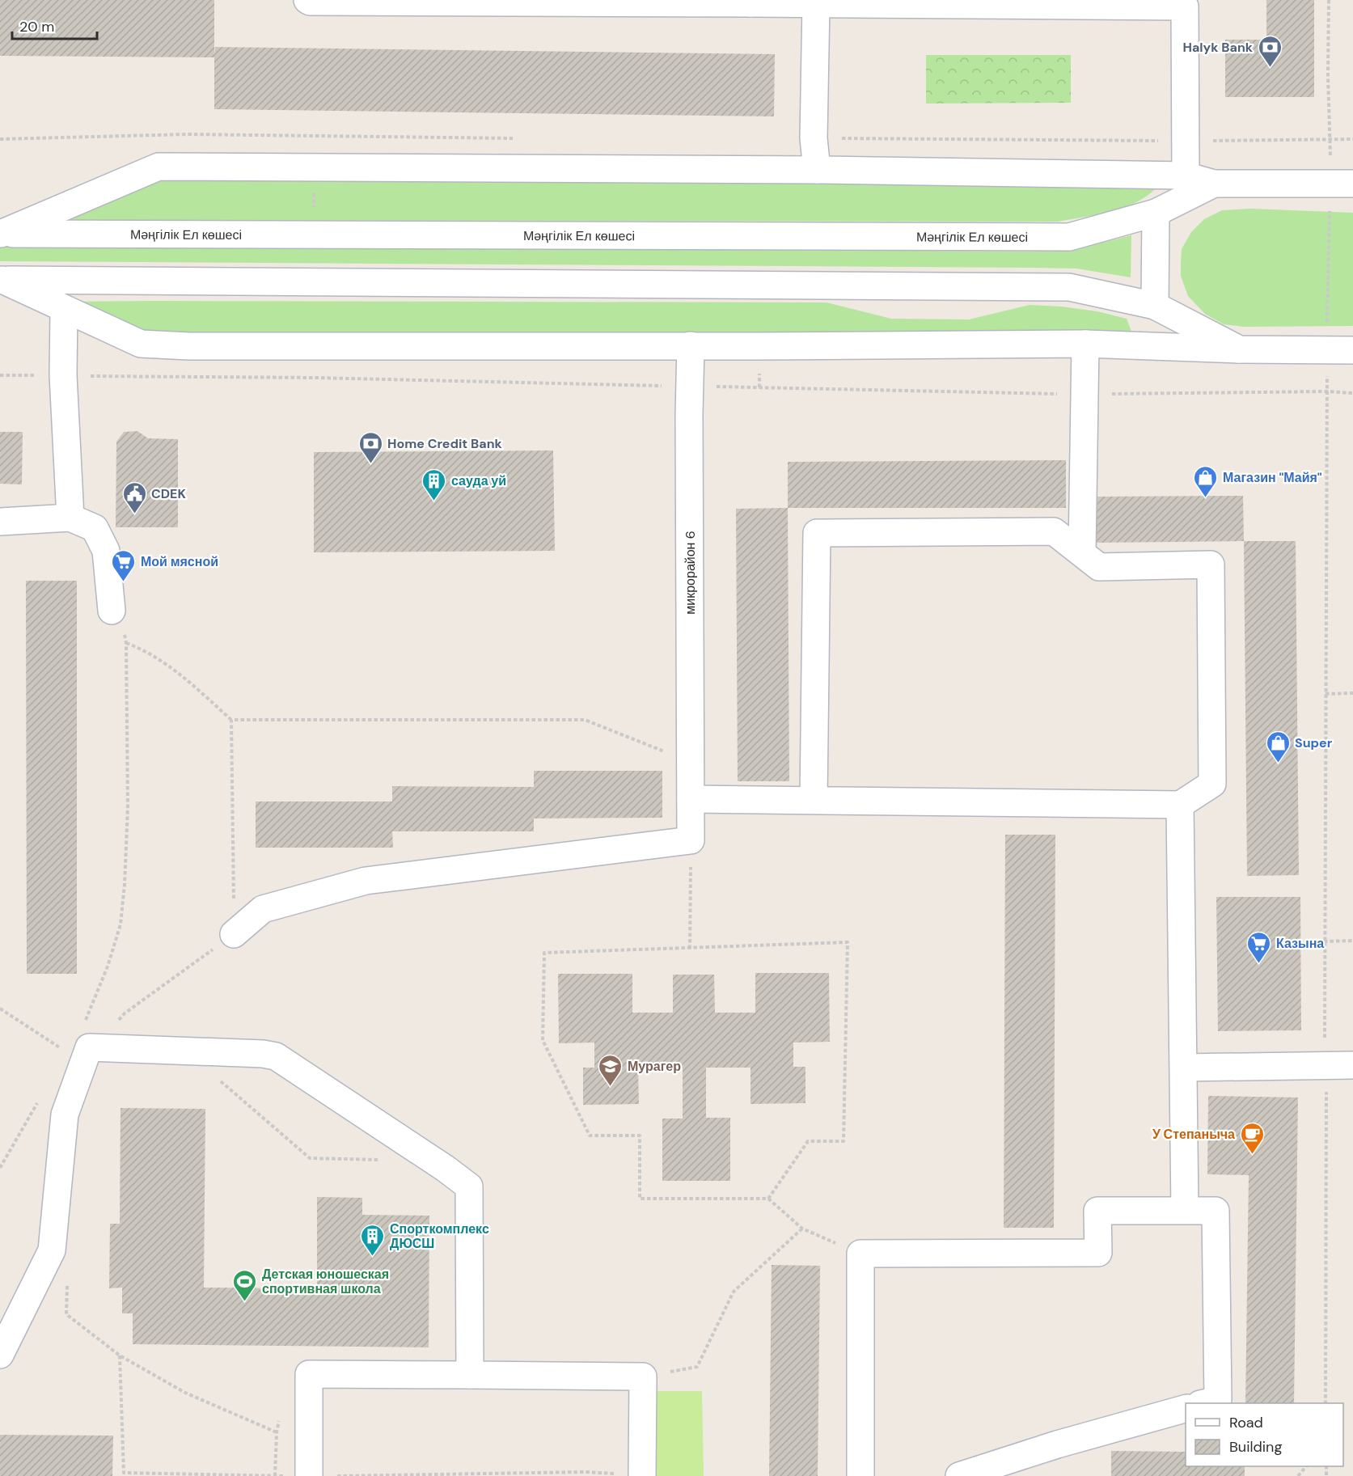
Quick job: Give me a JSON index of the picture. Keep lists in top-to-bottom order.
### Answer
{
  "streets": {
    "street": ["Мәңгілік Ел көшесі", "микрорайон 6"]
  },
  "places": {
    "bank": ["Halyk Bank", "Home Credit Bank"],
    "shop": ["Магазин \"Майя\"", "Super"],
    "building": ["сауда уй", "Спорткомплекс ДЮСШ"],
    "public building": ["CDEK"],
    "supermarket": ["Мой мясной", "Казына"],
    "school or university": ["Мурагер"],
    "cafe": ["У Степаныча"],
    "sports": ["Детская юношеская спортивная школа"]
  },
  "legend": ["Road", "Building"],
  "scale_bar": "20 m"
}
